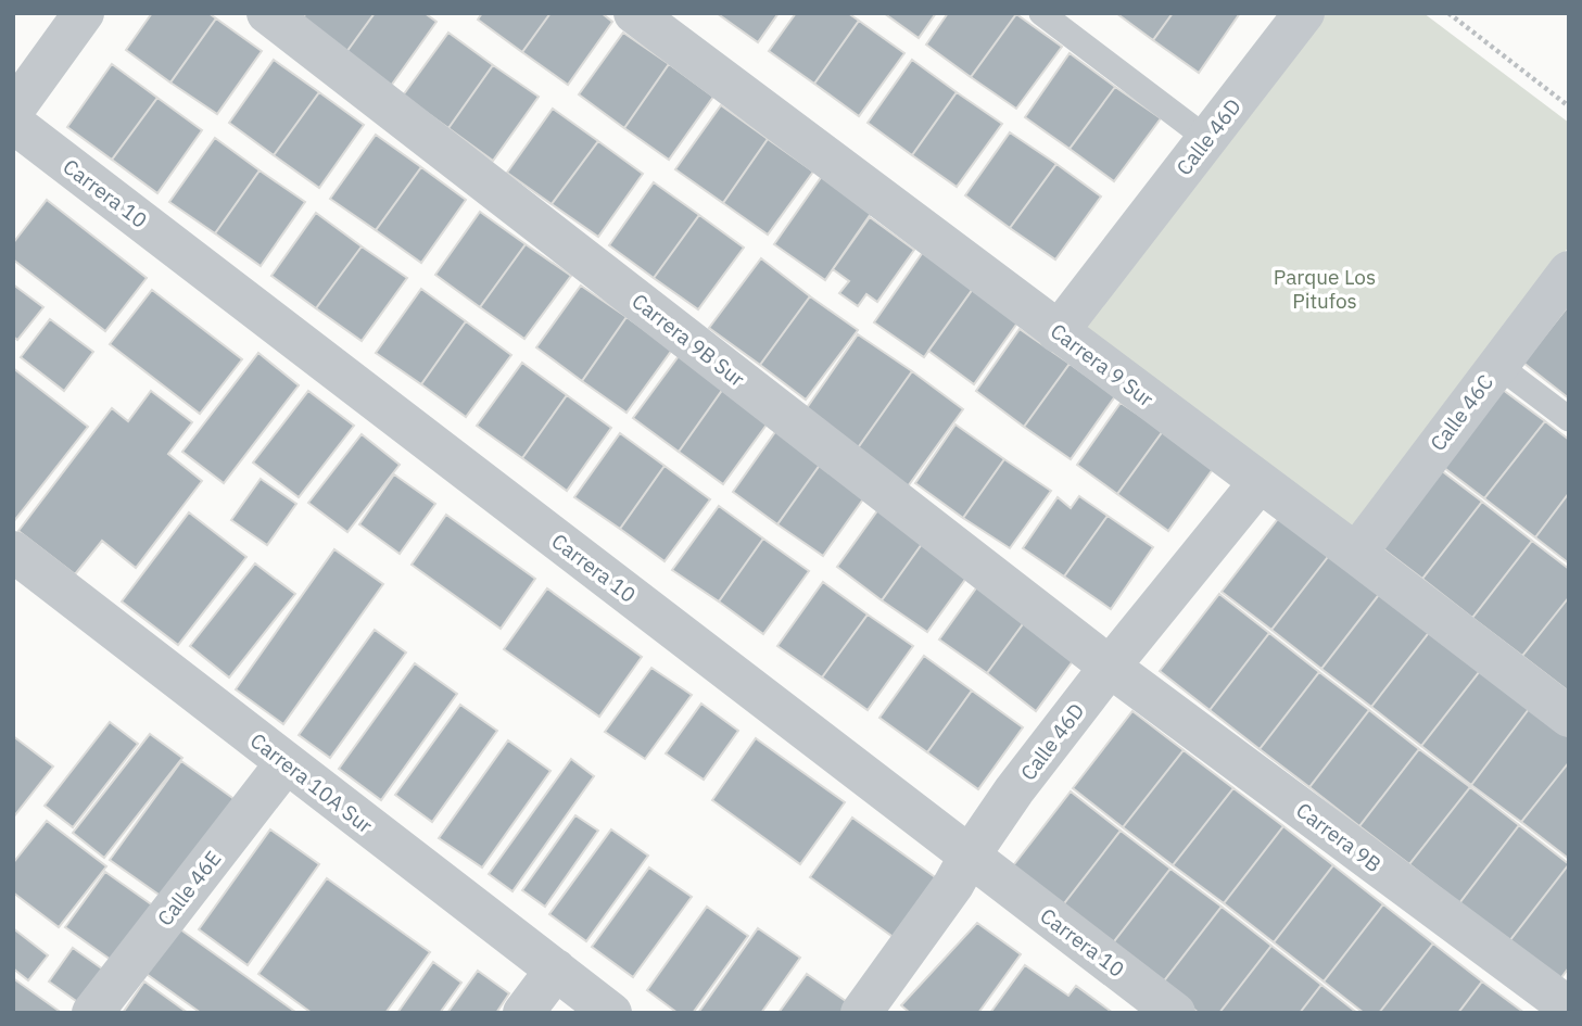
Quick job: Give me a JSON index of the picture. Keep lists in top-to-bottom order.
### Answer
{
  "streets": {
    "street": [
      "Calle 46D",
      "Carrera 10",
      "Carrera 9B Sur",
      "Carrera 9 Sur",
      "Calle 46C",
      "Carrera 10A Sur",
      "Carrera 9B",
      "Calle 46E"
    ]
  },
  "crossings": [
    ["Calle 46D", "Carrera 10"],
    ["Calle 46D", "Carrera 9B Sur"],
    ["Calle 46D", "Carrera 9 Sur"],
    ["Calle 46D", "Carrera 9B"],
    ["Carrera 9B Sur", "Carrera 9B"],
    ["Carrera 9 Sur", "Calle 46C"],
    ["Carrera 10A Sur", "Calle 46E"]
  ],
  "parks": ["Parque Los Pitufos"]
}
